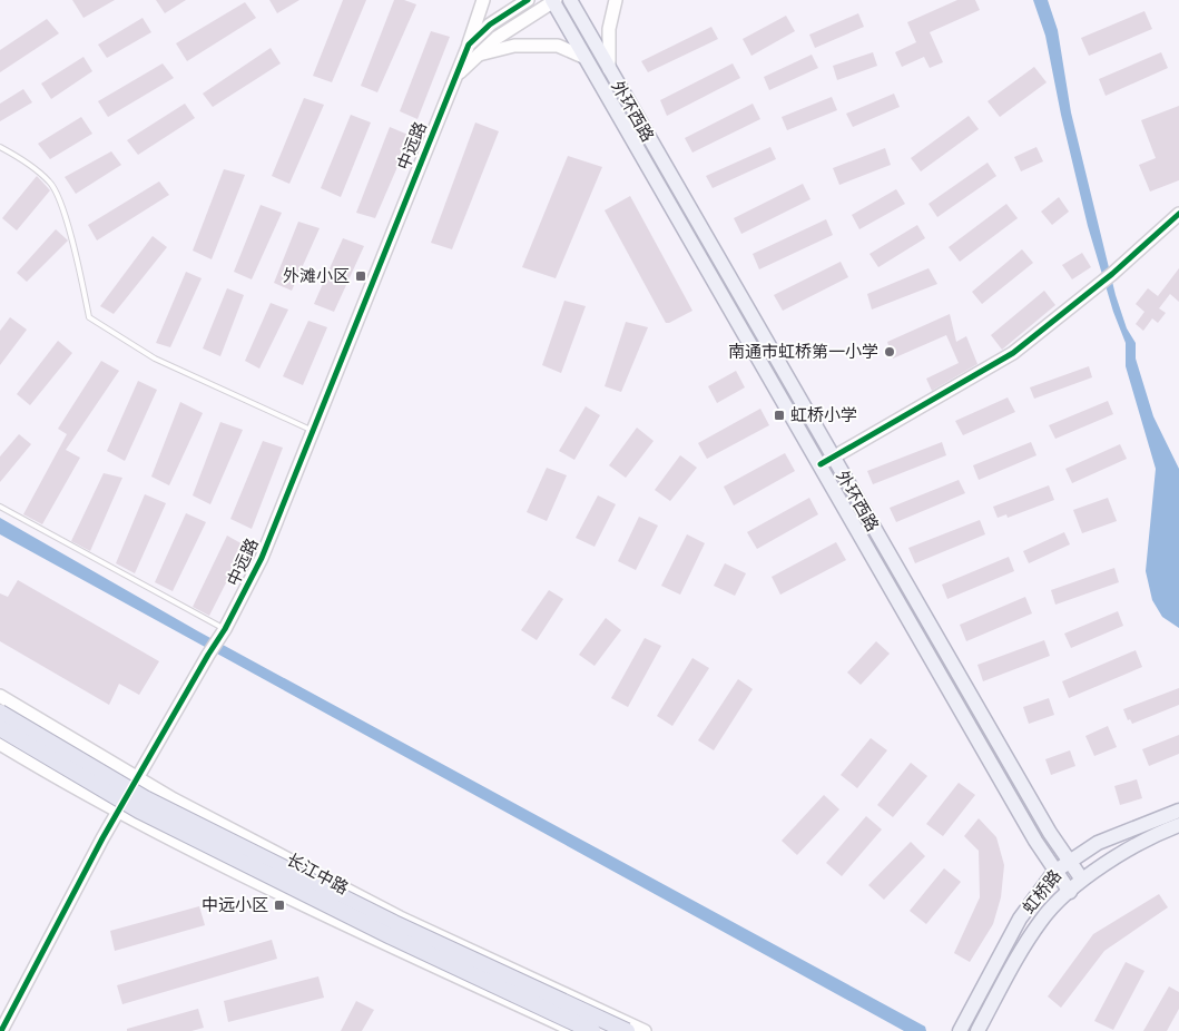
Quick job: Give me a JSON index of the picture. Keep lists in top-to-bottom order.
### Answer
{
  "streets": {
    "highway": ["长江中路"],
    "main road": ["外环西路", "虹桥路"],
    "street": ["中远路"]
  },
  "crossings": [
    ["外环西路", "中远路"],
    ["外环西路", "虹桥路"],
    ["中远路", "长江中路"]
  ],
  "places": {
    "transit": ["外滩小区", "虹桥小学", "中远小区"],
    "other": ["南通市虹桥第一小学"]
  }
}
